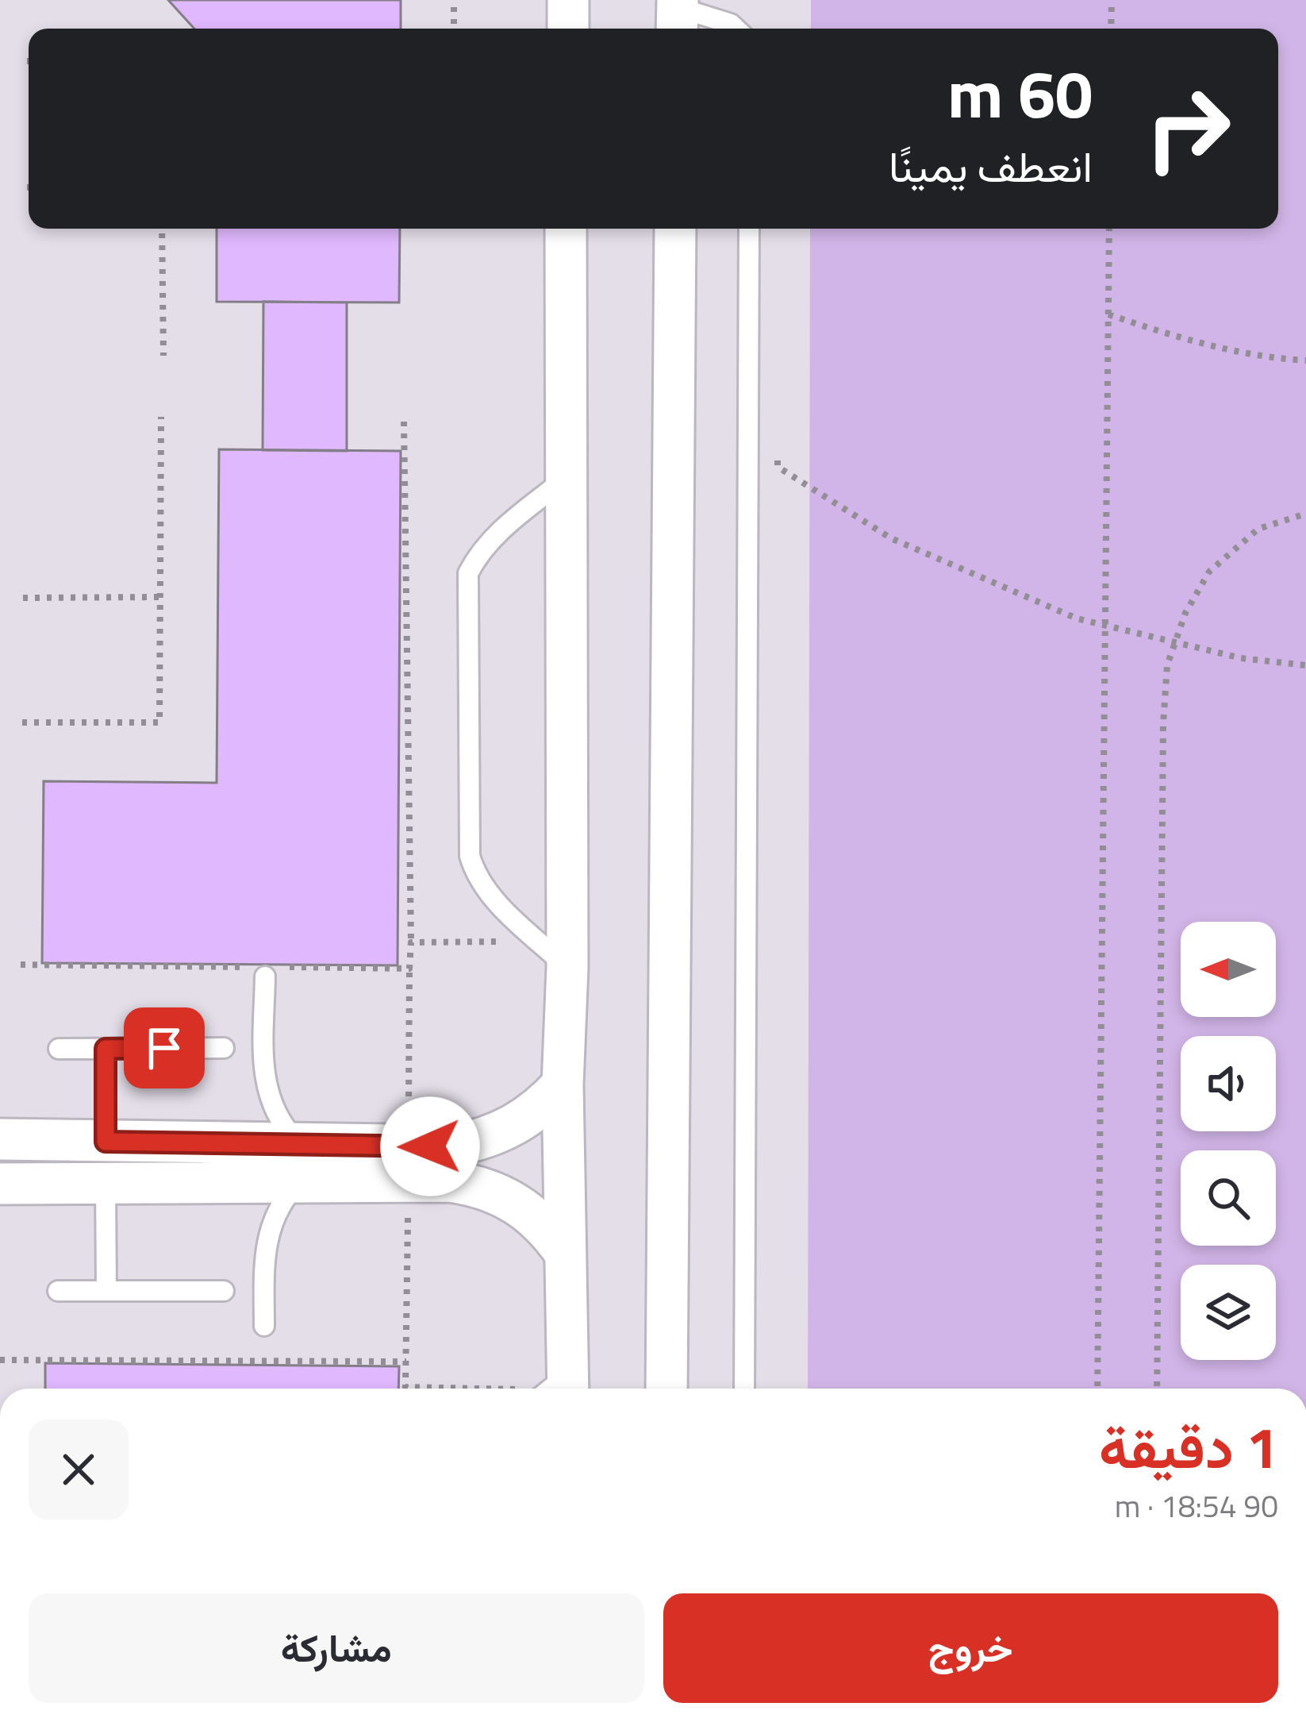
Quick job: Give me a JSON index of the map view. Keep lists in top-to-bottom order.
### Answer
{
  "north": "left",
  "page": {
    "turn": ["60 m", "انعطف يمينًا"],
    "heading": ["1 دقيقة", "90 m · 18:54"],
    "buttons": ["خروج", "مشاركة"]
  }
}
